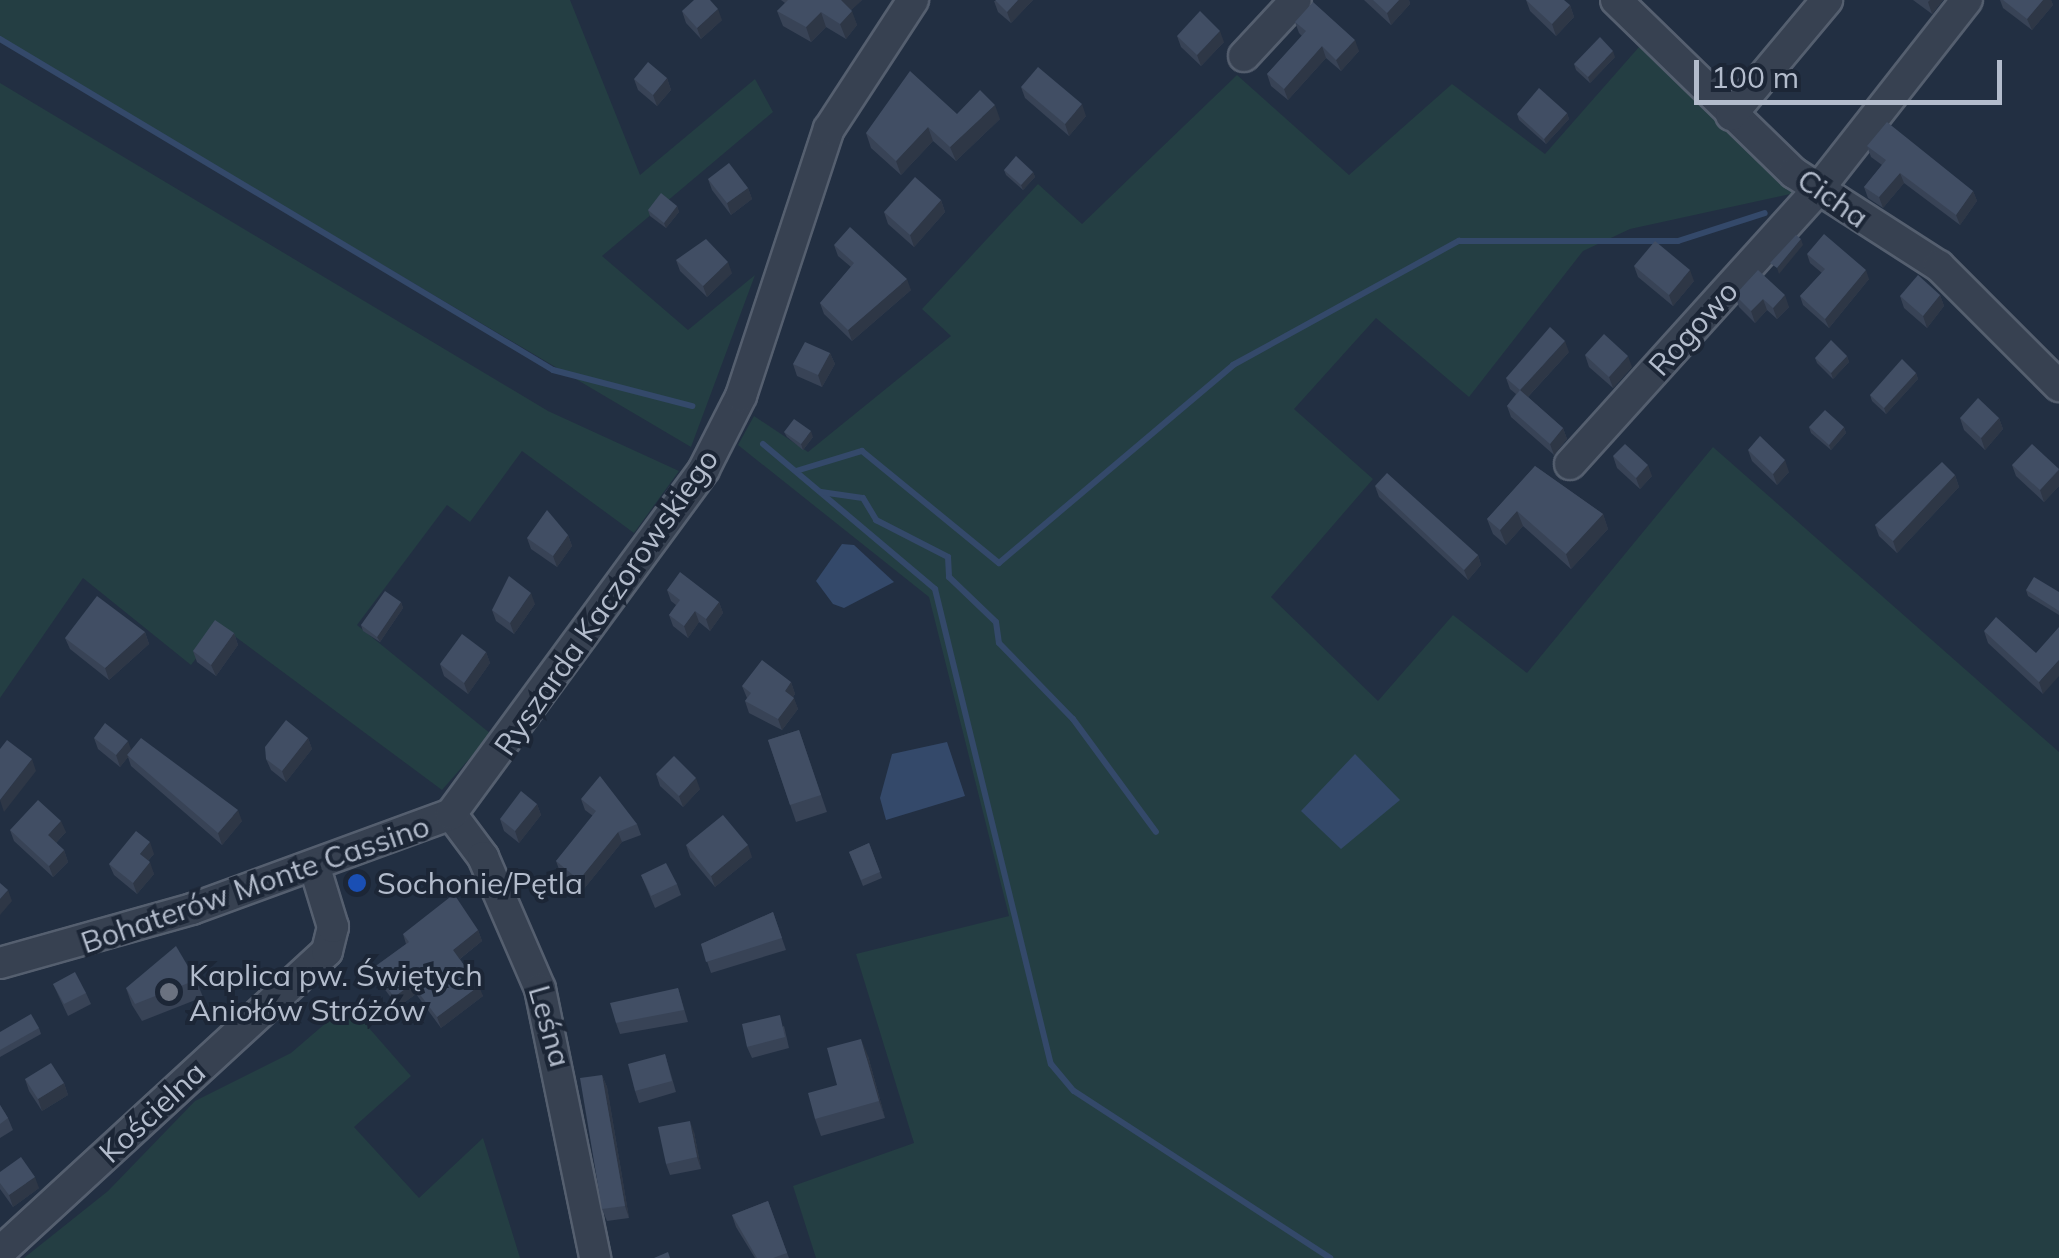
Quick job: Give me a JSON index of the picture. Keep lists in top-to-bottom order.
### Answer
{
  "streets": {
    "street": [
      "Cicha",
      "Rogowo",
      "Ryszarda Kaczorowskiego",
      "Bohaterów Monte Cassino",
      "Leśna",
      "Kościelna"
    ]
  },
  "crossings": [
    ["Cicha", "Rogowo"],
    ["Ryszarda Kaczorowskiego", "Bohaterów Monte Cassino"],
    ["Ryszarda Kaczorowskiego", "Leśna"],
    ["Bohaterów Monte Cassino", "Leśna"],
    ["Bohaterów Monte Cassino", "Kościelna"]
  ],
  "places": ["Sochonie/Pętla", "Kaplica pw. Świętych Aniołów Stróżów"],
  "scale_bar": "100 m"
}
